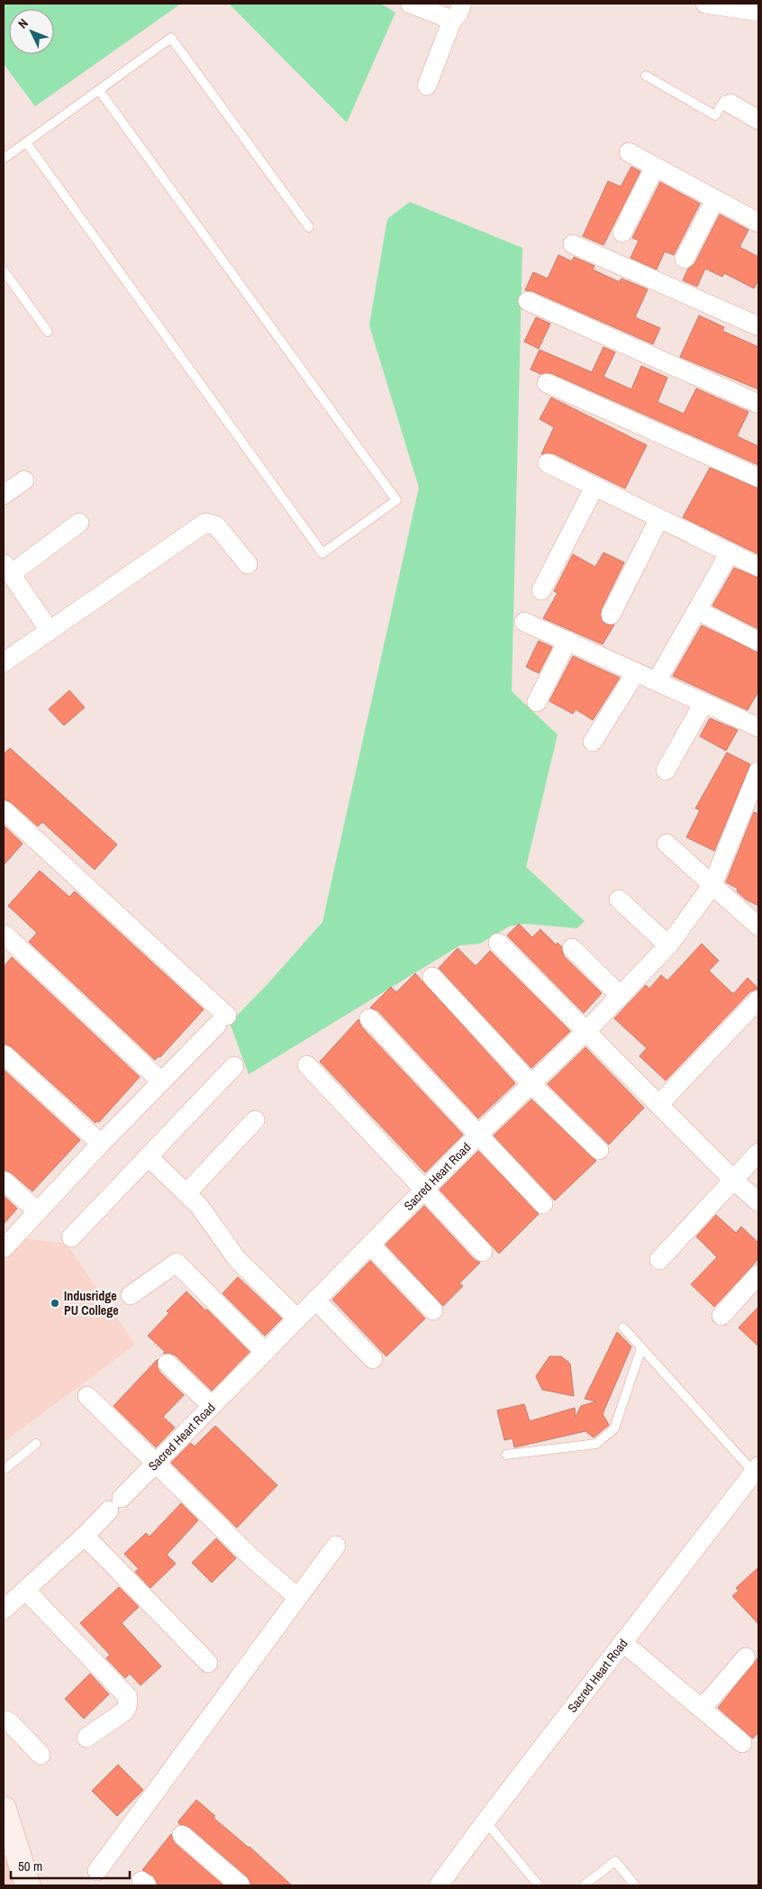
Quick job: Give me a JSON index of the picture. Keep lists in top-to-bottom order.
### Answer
{
  "streets": {
    "street": ["Sacred Heart Road"]
  },
  "places": ["Indusridge PU College"],
  "scale_bar": "50 m",
  "north": "top left"
}
